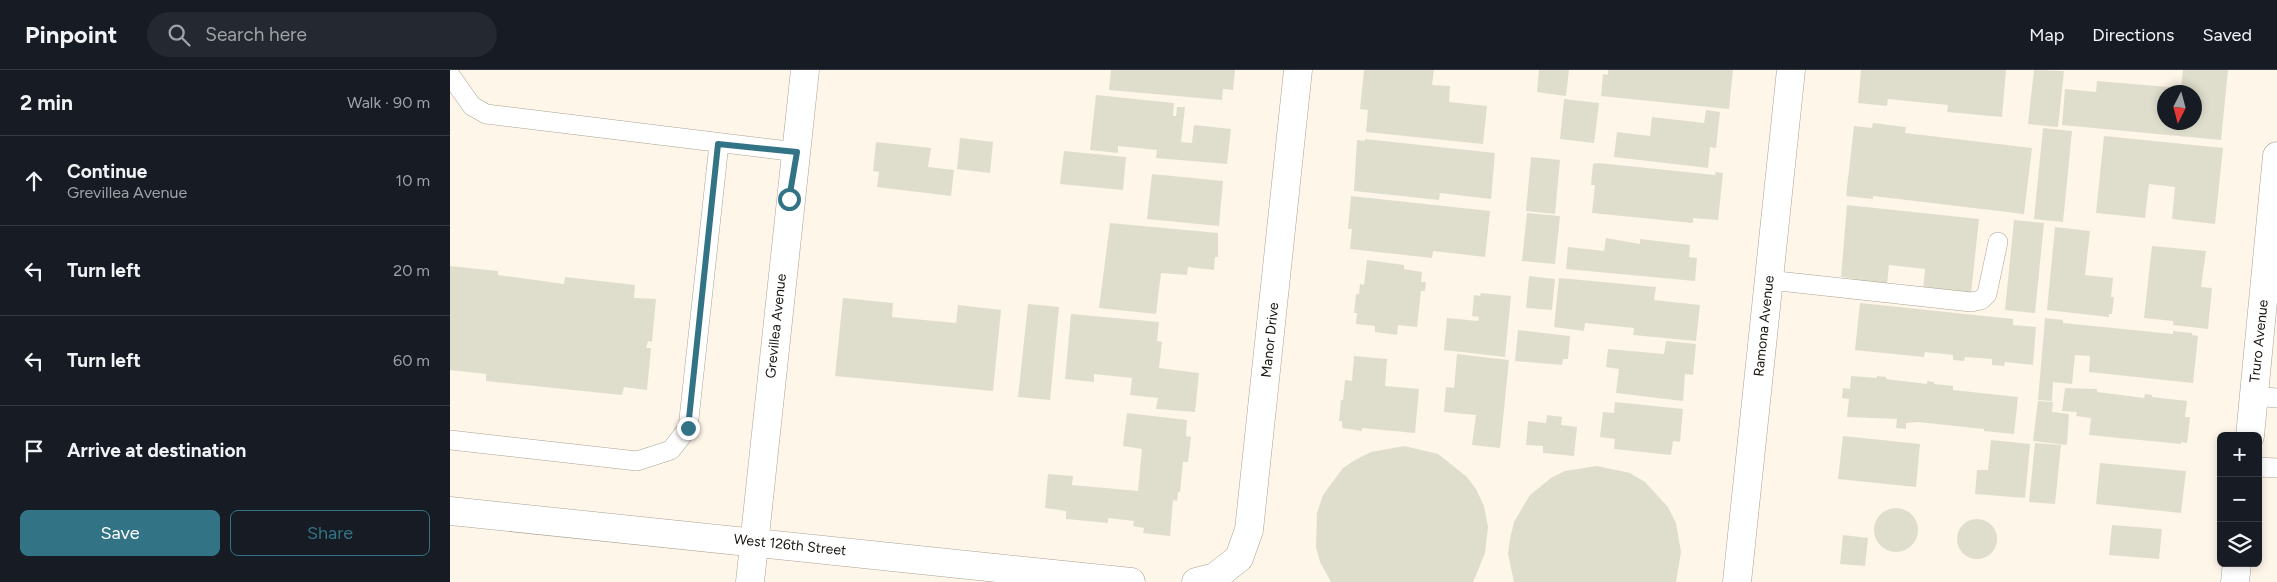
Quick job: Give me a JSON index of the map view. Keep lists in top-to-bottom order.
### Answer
{
  "streets": {
    "street": [
      "Grevillea Avenue",
      "Ramona Avenue",
      "Manor Drive",
      "Truro Avenue",
      "West 126th Street"
    ]
  },
  "crossings": [
    ["Grevillea Avenue", "West 126th Street"]
  ],
  "north": "bottom",
  "page": {
    "header": "Pinpoint",
    "search": "Search here",
    "nav": ["Map", "Directions", "Saved"],
    "heading": ["2 min", "Walk · 90 m"],
    "list": [
      ["Continue", "Grevillea Avenue", "10 m"],
      ["Turn left", "20 m"],
      ["Turn left", "60 m"],
      "Arrive at destination"
    ],
    "map_buttons": ["+", "−"],
    "buttons": ["Save", "Share"]
  }
}
